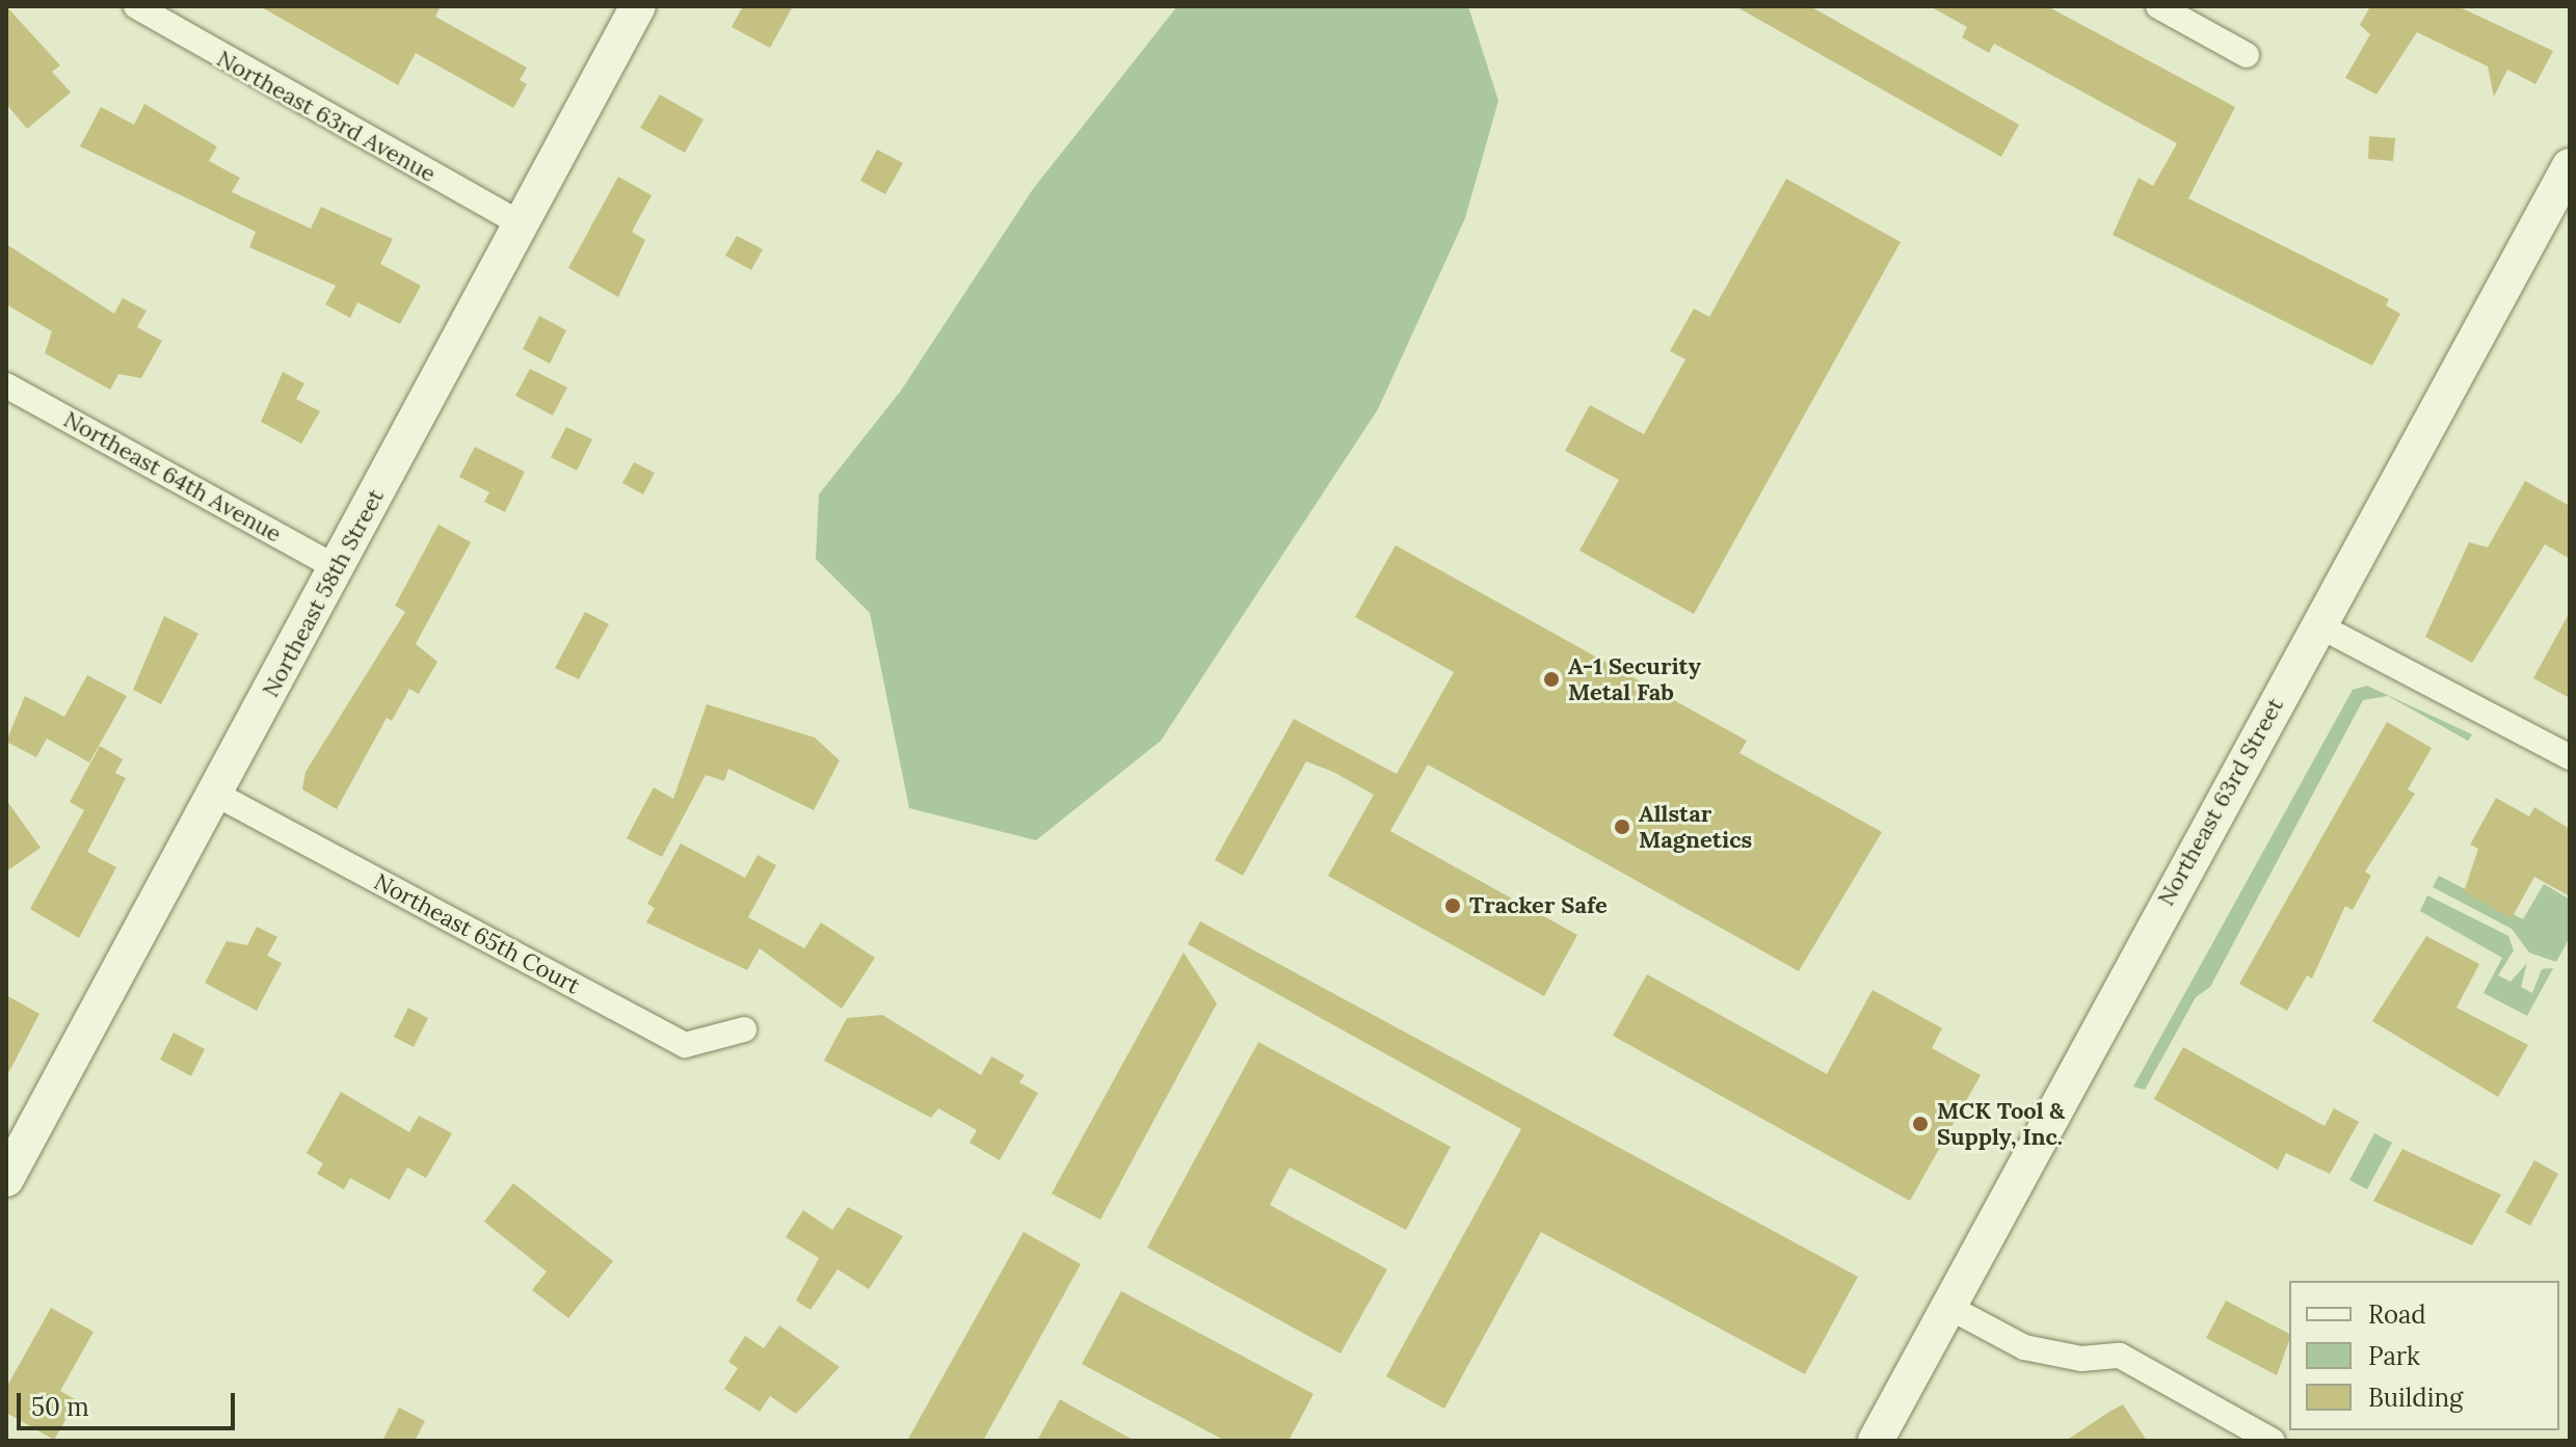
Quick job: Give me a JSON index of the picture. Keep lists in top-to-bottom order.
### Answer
{
  "streets": {
    "main road": ["Northeast 58th Street", "Northeast 63rd Street"],
    "street": ["Northeast 63rd Avenue", "Northeast 64th Avenue", "Northeast 65th Court"]
  },
  "crossings": [
    ["Northeast 63rd Avenue", "Northeast 58th Street"],
    ["Northeast 64th Avenue", "Northeast 58th Street"],
    ["Northeast 58th Street", "Northeast 65th Court"]
  ],
  "places": [
    "A-1 Security Metal Fab",
    "Allstar Magnetics",
    "Tracker Safe",
    "MCK Tool & Supply, Inc."
  ],
  "legend": ["Road", "Park", "Building"],
  "scale_bar": "50 m"
}
